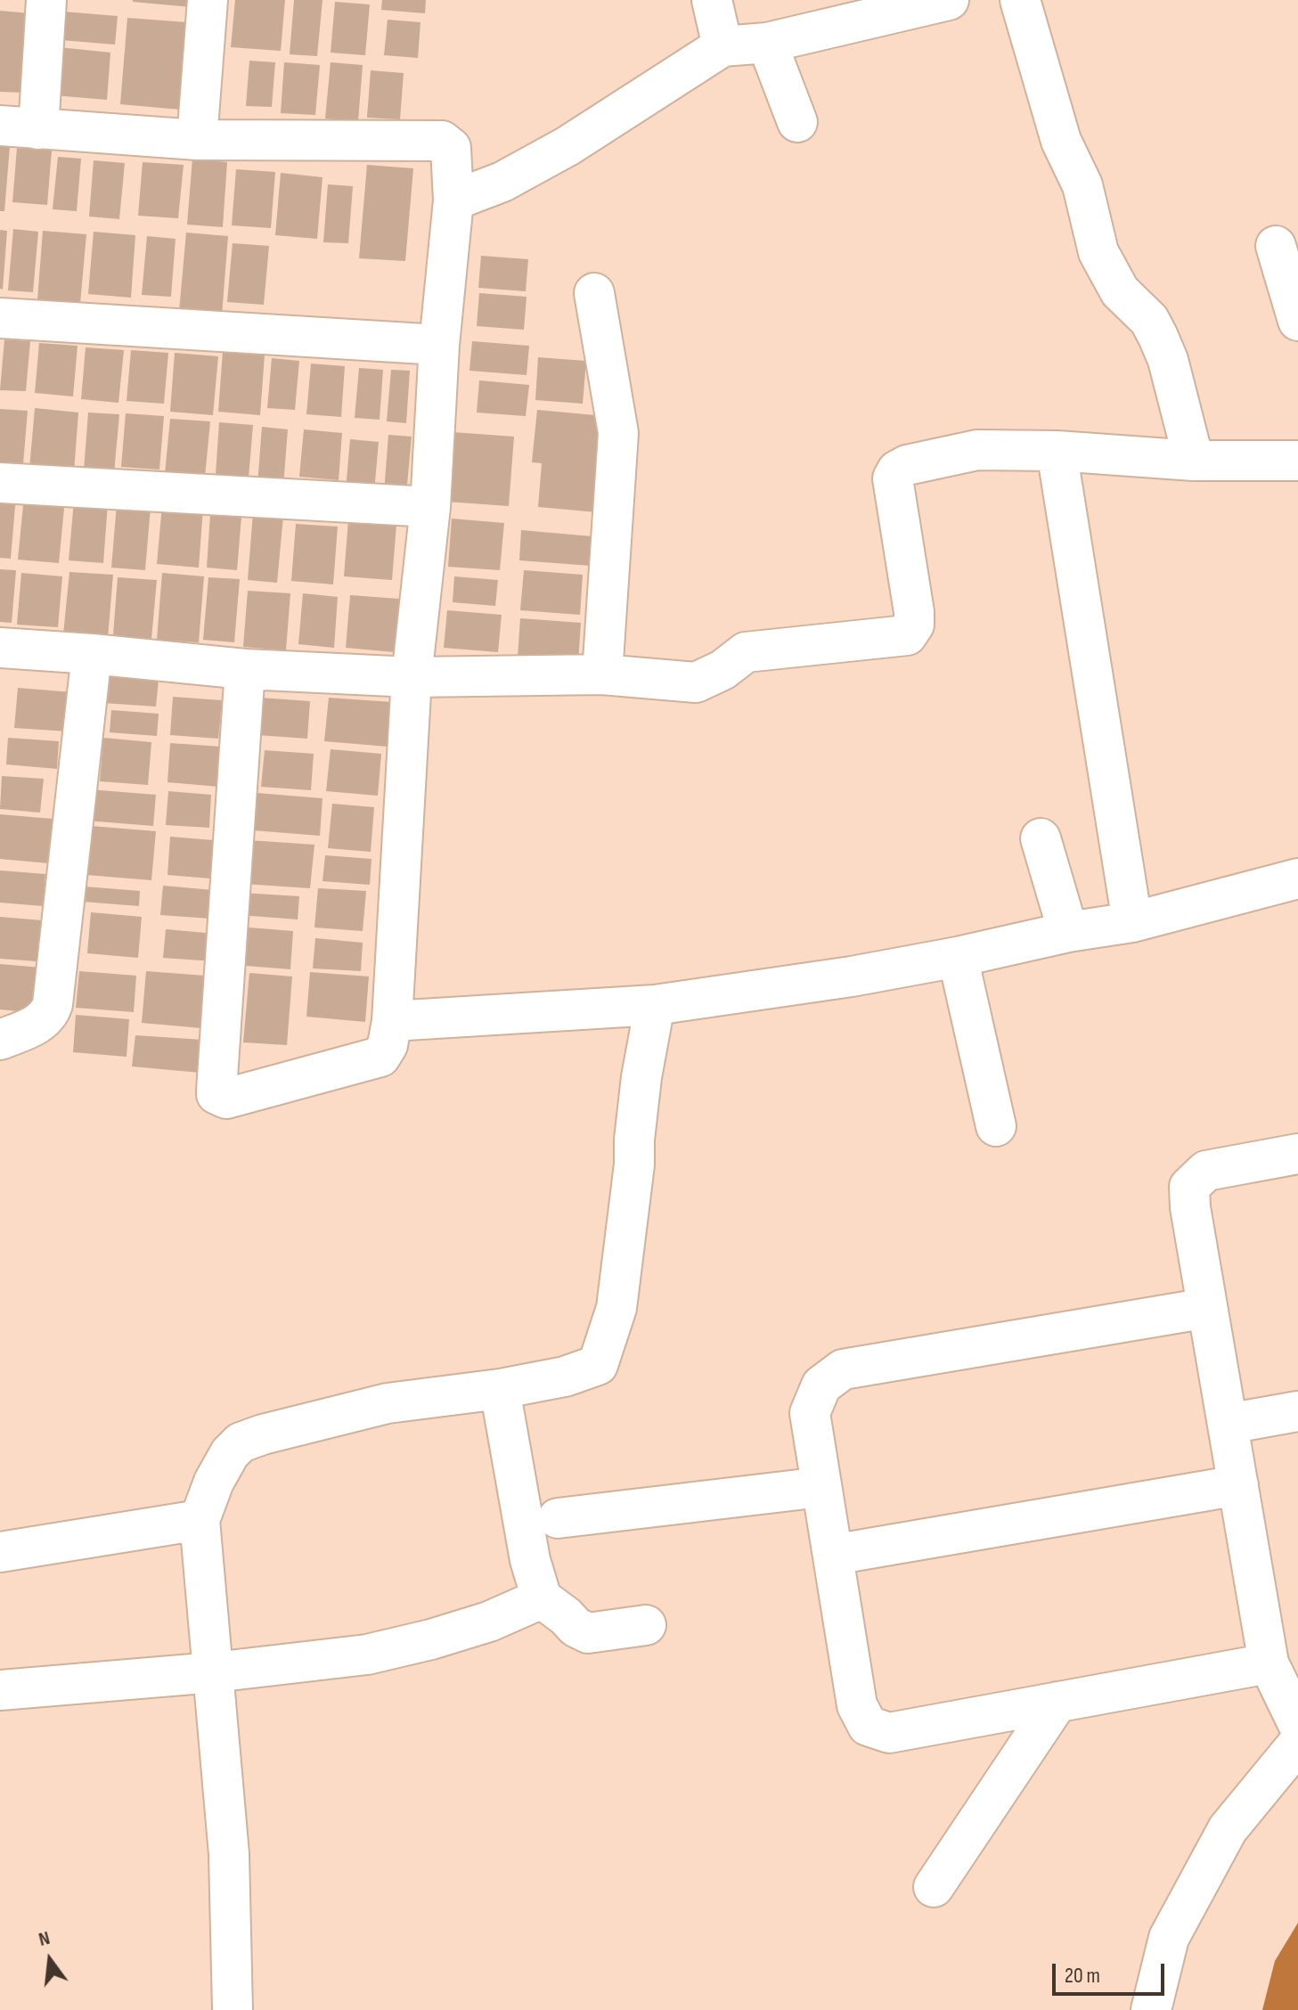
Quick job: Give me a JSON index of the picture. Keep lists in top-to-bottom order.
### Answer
{
  "scale_bar": "20 m",
  "north": "top"
}
